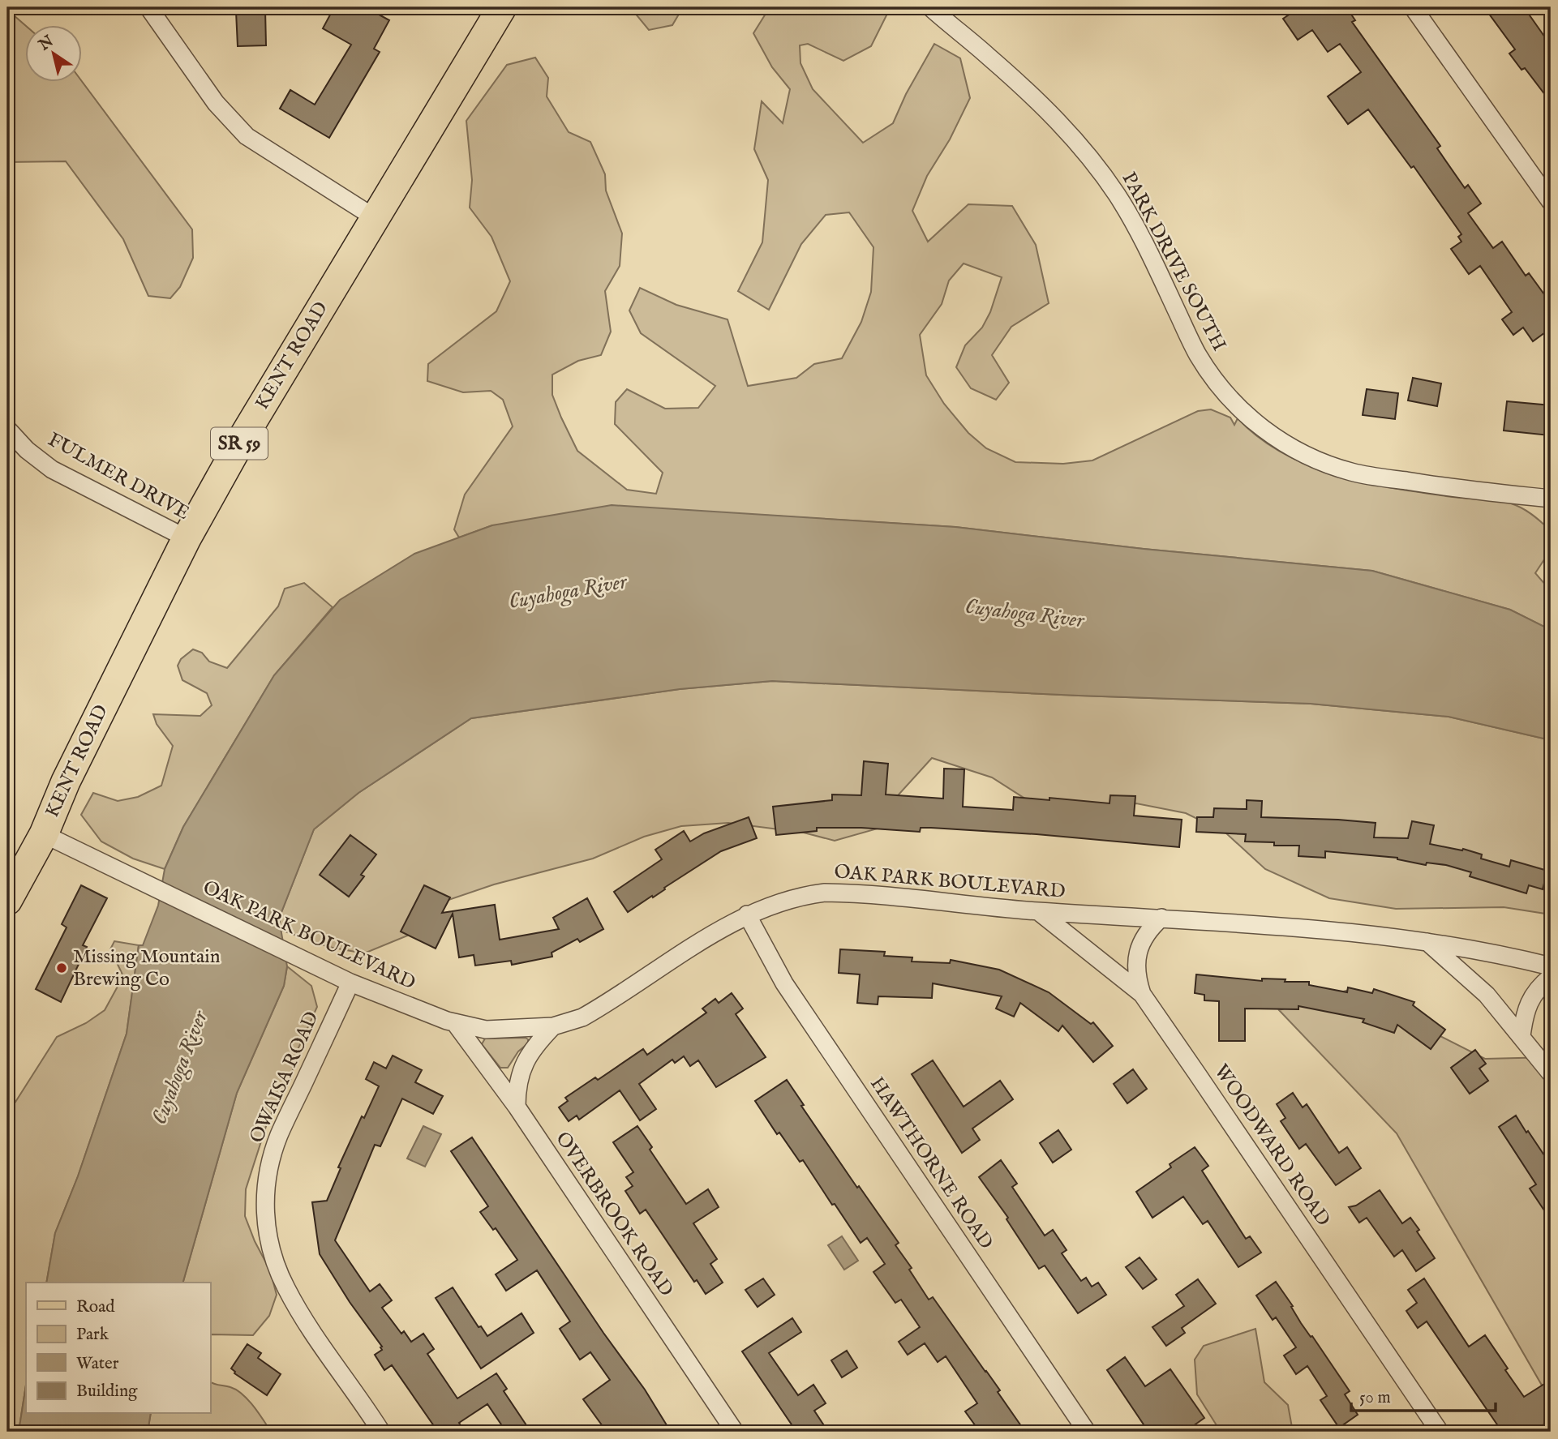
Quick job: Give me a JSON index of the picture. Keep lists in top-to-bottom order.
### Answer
{
  "streets": {
    "main road": ["KENT ROAD", "SR 59"],
    "street": [
      "PARK DRIVE SOUTH",
      "FULMER DRIVE",
      "OAK PARK BOULEVARD",
      "OWAISA ROAD",
      "WOODWARD ROAD",
      "HAWTHORNE ROAD",
      "OVERBROOK ROAD"
    ]
  },
  "crossings": [
    ["KENT ROAD", "FULMER DRIVE"],
    ["KENT ROAD", "OAK PARK BOULEVARD"],
    ["OAK PARK BOULEVARD", "OWAISA ROAD"],
    ["OAK PARK BOULEVARD", "WOODWARD ROAD"],
    ["OAK PARK BOULEVARD", "HAWTHORNE ROAD"],
    ["OAK PARK BOULEVARD", "OVERBROOK ROAD"]
  ],
  "water": ["Cuyahoga River"],
  "places": ["Missing Mountain Brewing Co"],
  "legend": [
    "Road",
    "Park",
    "Water",
    "Building"
  ],
  "scale_bar": "50 m",
  "north": "top left"
}
